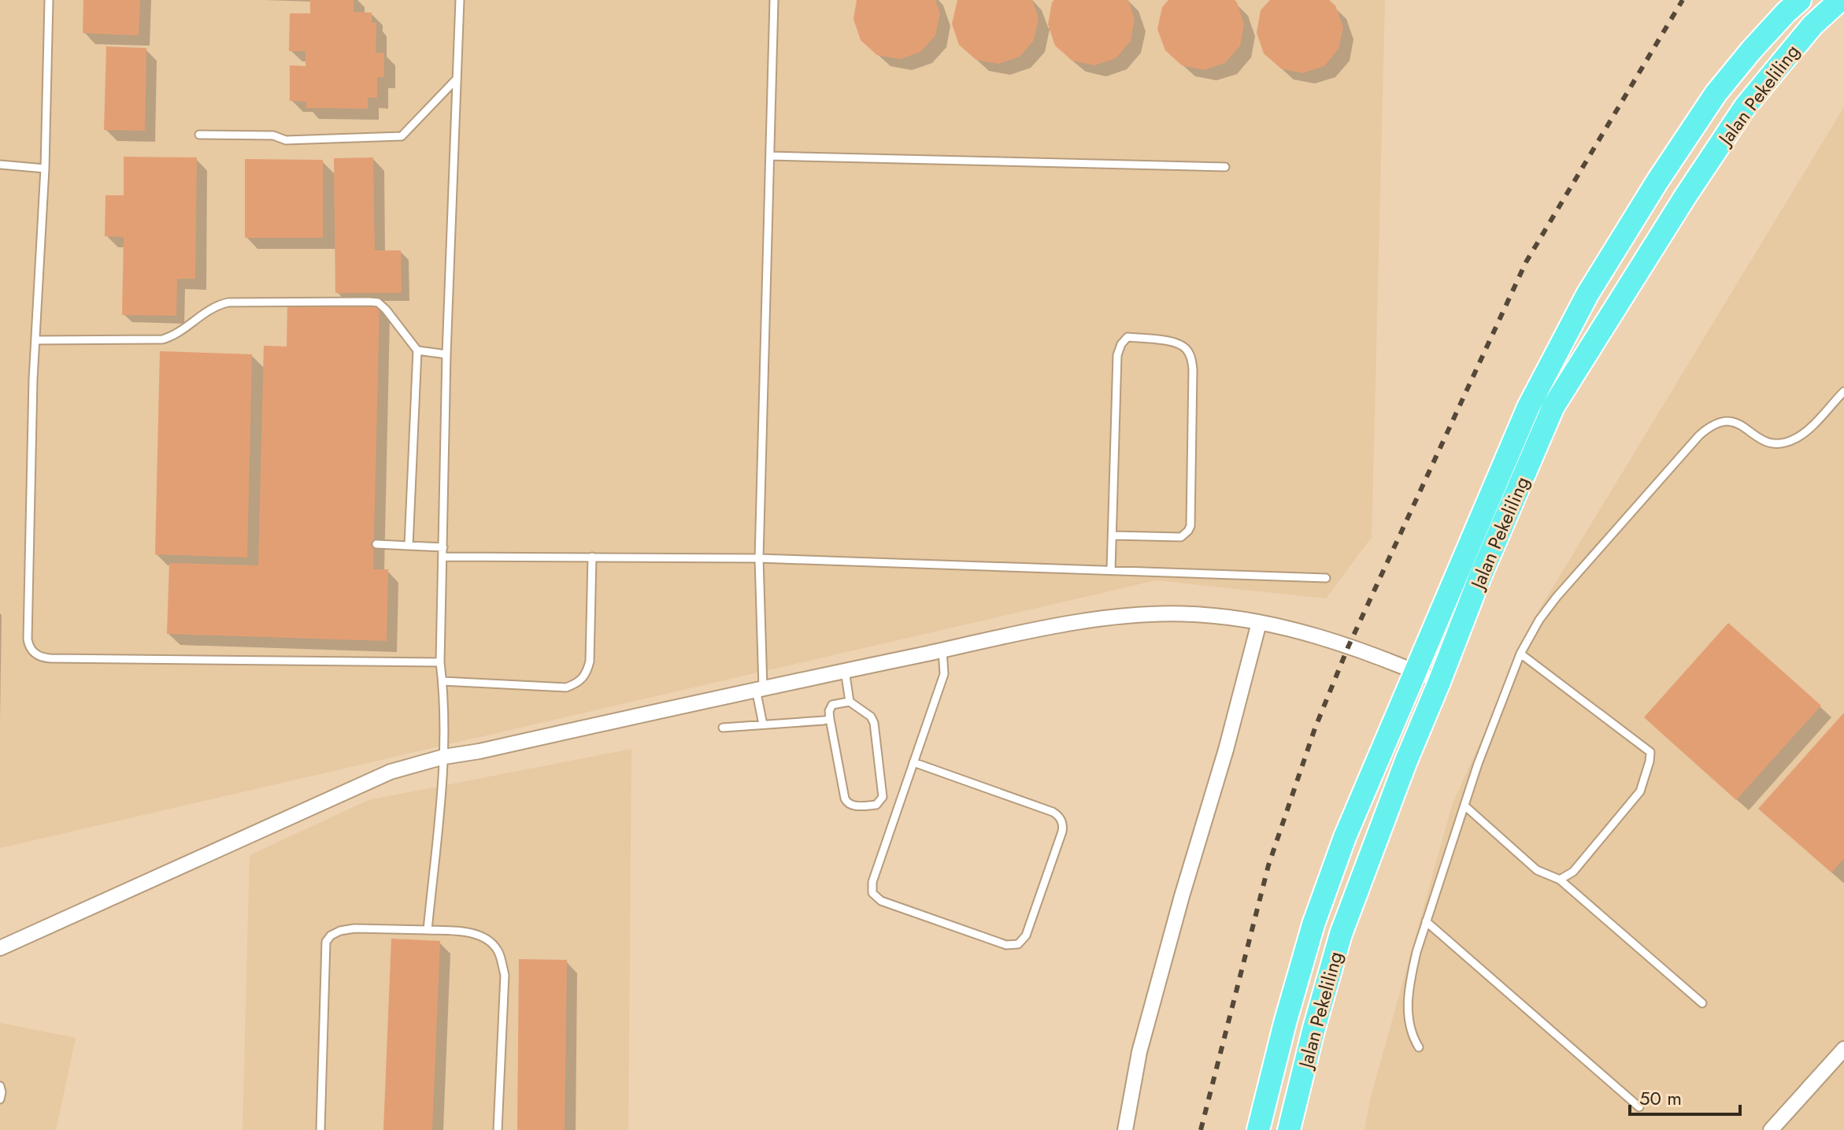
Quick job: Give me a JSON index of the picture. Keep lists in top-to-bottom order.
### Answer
{
  "streets": {
    "main road": ["Jalan Pekeliling"]
  },
  "scale_bar": "50 m"
}
